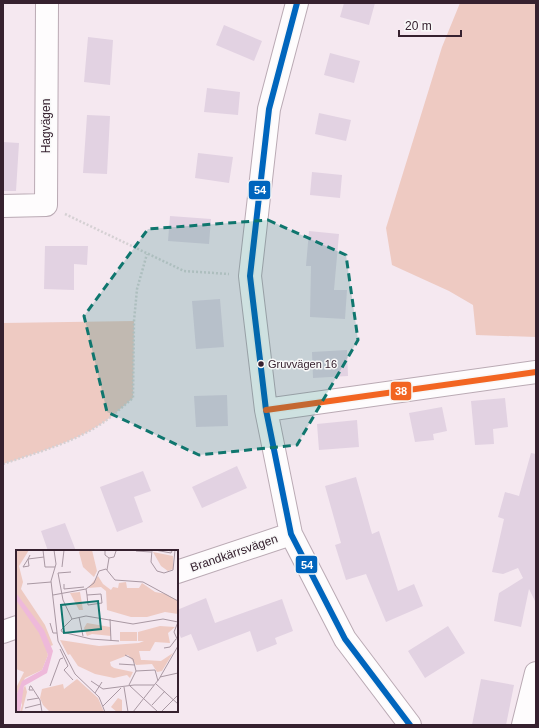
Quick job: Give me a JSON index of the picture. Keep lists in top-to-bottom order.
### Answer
{
  "streets": {
    "street": ["Hagvägen", "Brandkärrsvägen"]
  },
  "places": ["Gruvvägen 16"],
  "lines": ["transit line 54", "transit line 38"],
  "scale_bar": "20 m"
}
